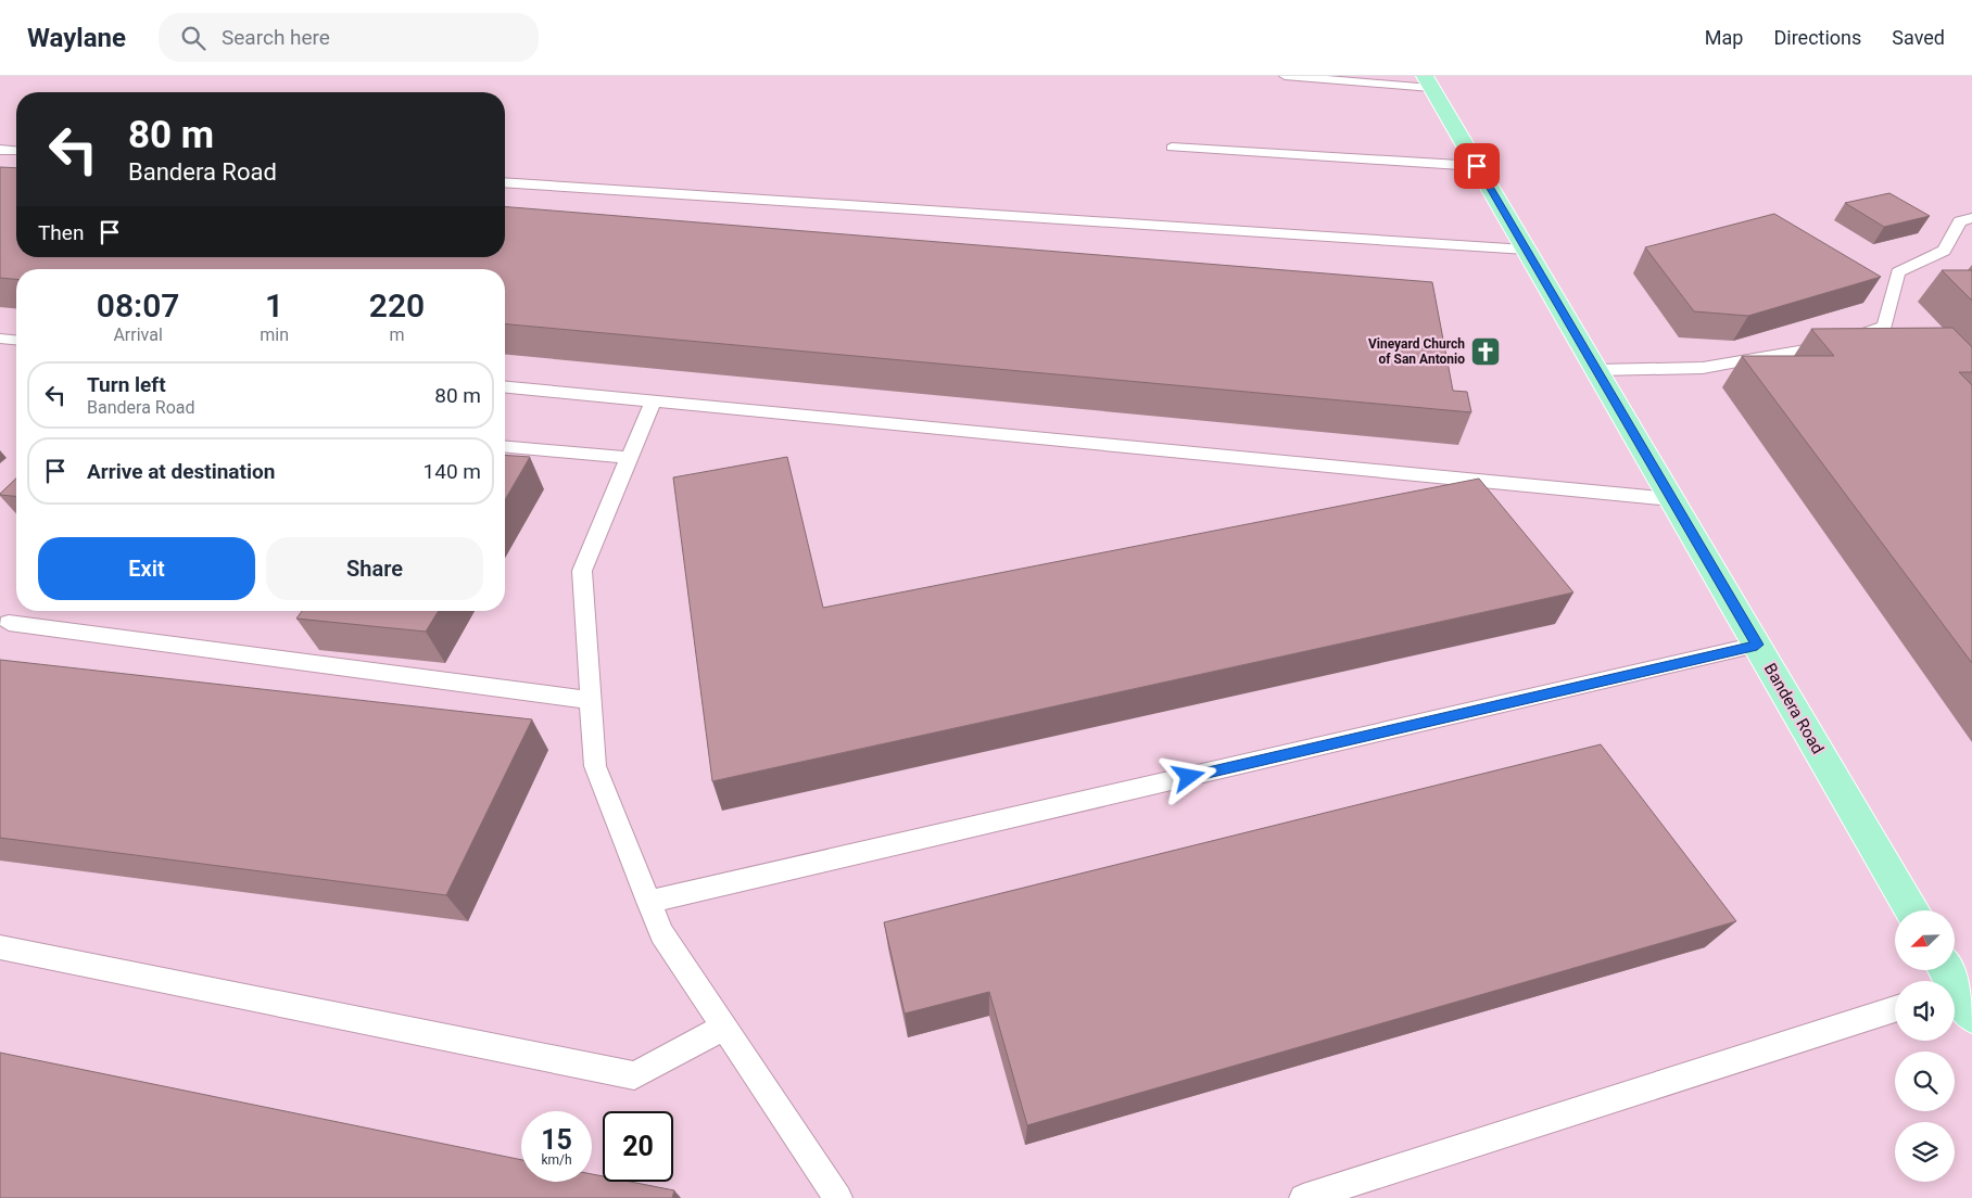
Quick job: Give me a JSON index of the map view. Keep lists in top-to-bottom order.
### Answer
{
  "streets": {
    "main road": ["Bandera Road"]
  },
  "places": {
    "church": ["Vineyard Church of San Antonio"]
  },
  "north": "bottom left",
  "page": {
    "header": "Waylane",
    "search": "Search here",
    "nav": ["Map", "Directions", "Saved"],
    "turn": ["80 m", "Bandera Road"],
    "then": "Then",
    "eta": [
      "08:07",
      "Arrival",
      "1",
      "min",
      "220",
      "m"
    ],
    "list": [
      {
        "name": "Turn left",
        "note": "Bandera Road",
        "value": "80 m"
      },
      {
        "name": "Arrive at destination",
        "value": "140 m"
      }
    ],
    "buttons": ["Exit", "Share"],
    "speed": "15 km/h",
    "limit": "20"
  }
}
